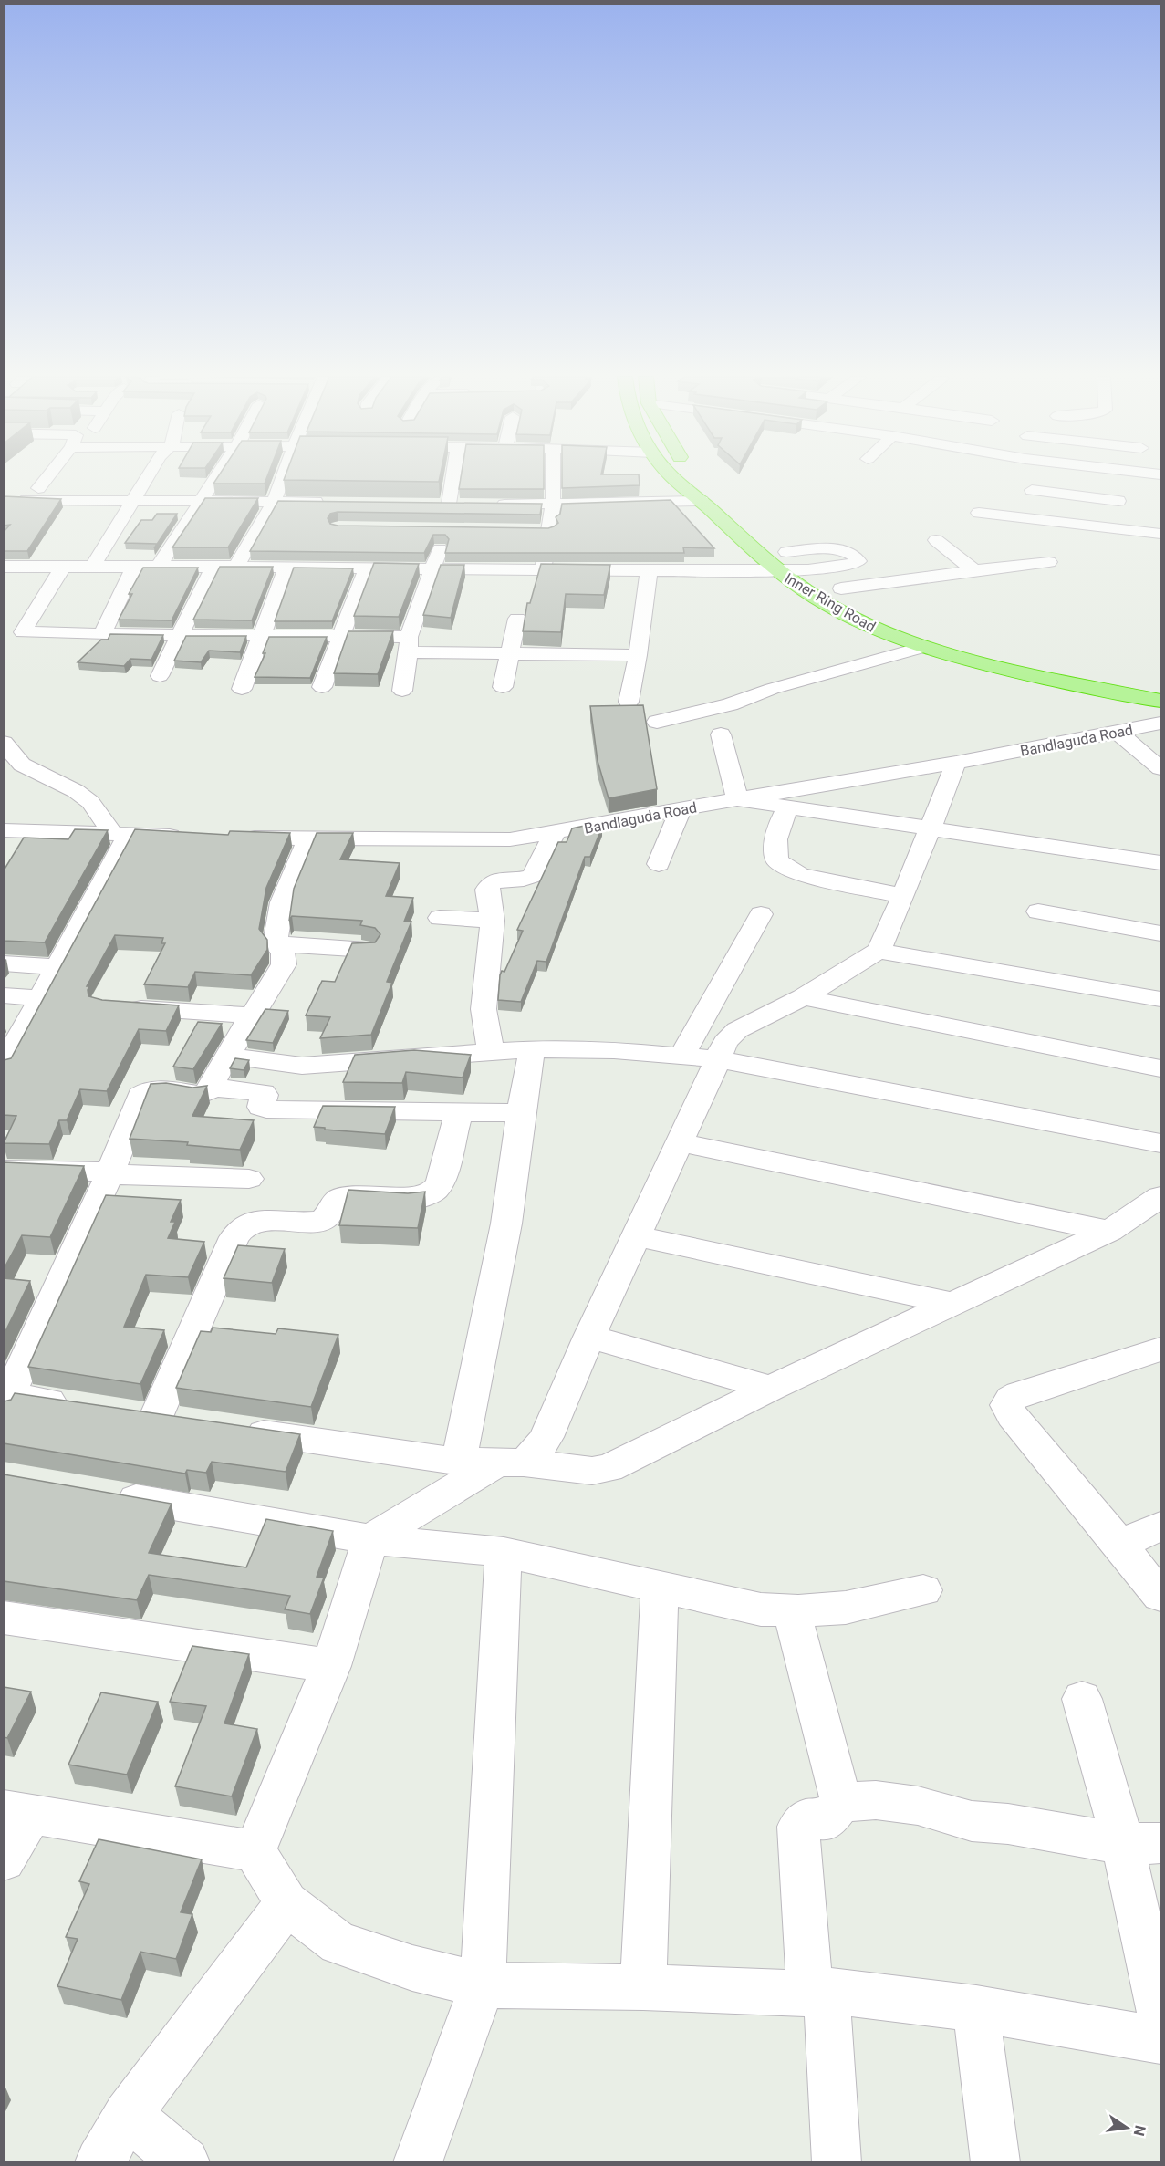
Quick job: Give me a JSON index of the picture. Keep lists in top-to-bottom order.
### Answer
{
  "streets": {
    "highway": ["Inner Ring Road"],
    "street": ["Bandlaguda Road"]
  },
  "north": "right"
}
